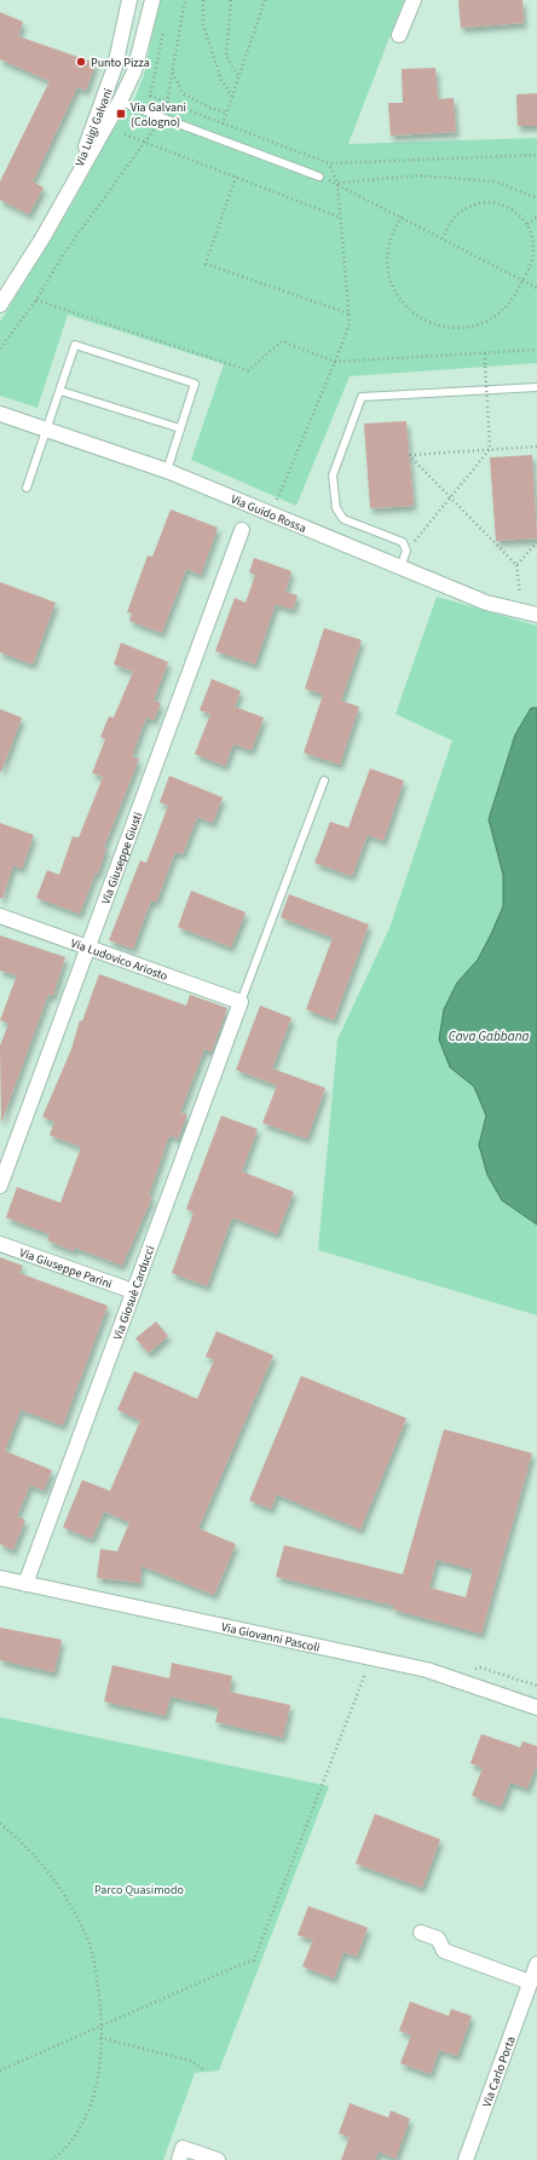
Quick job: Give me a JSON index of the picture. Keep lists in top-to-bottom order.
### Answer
{
  "streets": {
    "street": [
      "Via Luigi Galvani",
      "Via Guido Rossa",
      "Via Giuseppe Giusti",
      "Via Ludovico Ariosto",
      "Via Giuseppe Parini",
      "Via Giosuè Carducci",
      "Via Giovanni Pascoli",
      "Via Carlo Porta"
    ]
  },
  "crossings": [
    ["Via Giuseppe Giusti", "Via Ludovico Ariosto"],
    ["Via Ludovico Ariosto", "Via Giosuè Carducci"],
    ["Via Giuseppe Parini", "Via Giosuè Carducci"],
    ["Via Giosuè Carducci", "Via Giovanni Pascoli"]
  ],
  "water": ["Cava Gabbana"],
  "parks": ["Parco Quasimodo"],
  "places": {
    "other": ["Punto Pizza"],
    "transit": ["Via Galvani (Cologno)"]
  }
}
